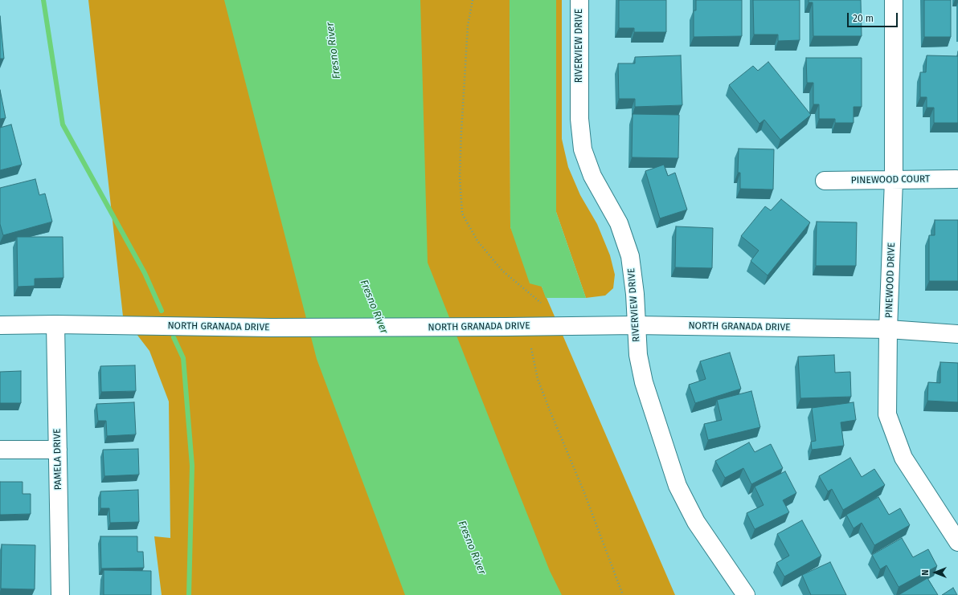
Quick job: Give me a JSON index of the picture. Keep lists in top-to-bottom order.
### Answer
{
  "streets": {
    "street": [
      "RIVERVIEW DRIVE",
      "PINEWOOD COURT",
      "PINEWOOD DRIVE",
      "NORTH GRANADA DRIVE",
      "PAMELA DRIVE"
    ]
  },
  "crossings": [
    ["RIVERVIEW DRIVE", "NORTH GRANADA DRIVE"],
    ["PINEWOOD COURT", "PINEWOOD DRIVE"],
    ["PINEWOOD DRIVE", "NORTH GRANADA DRIVE"],
    ["NORTH GRANADA DRIVE", "PAMELA DRIVE"]
  ],
  "water": ["Fresno River"],
  "scale_bar": "20 m",
  "north": "left"
}
